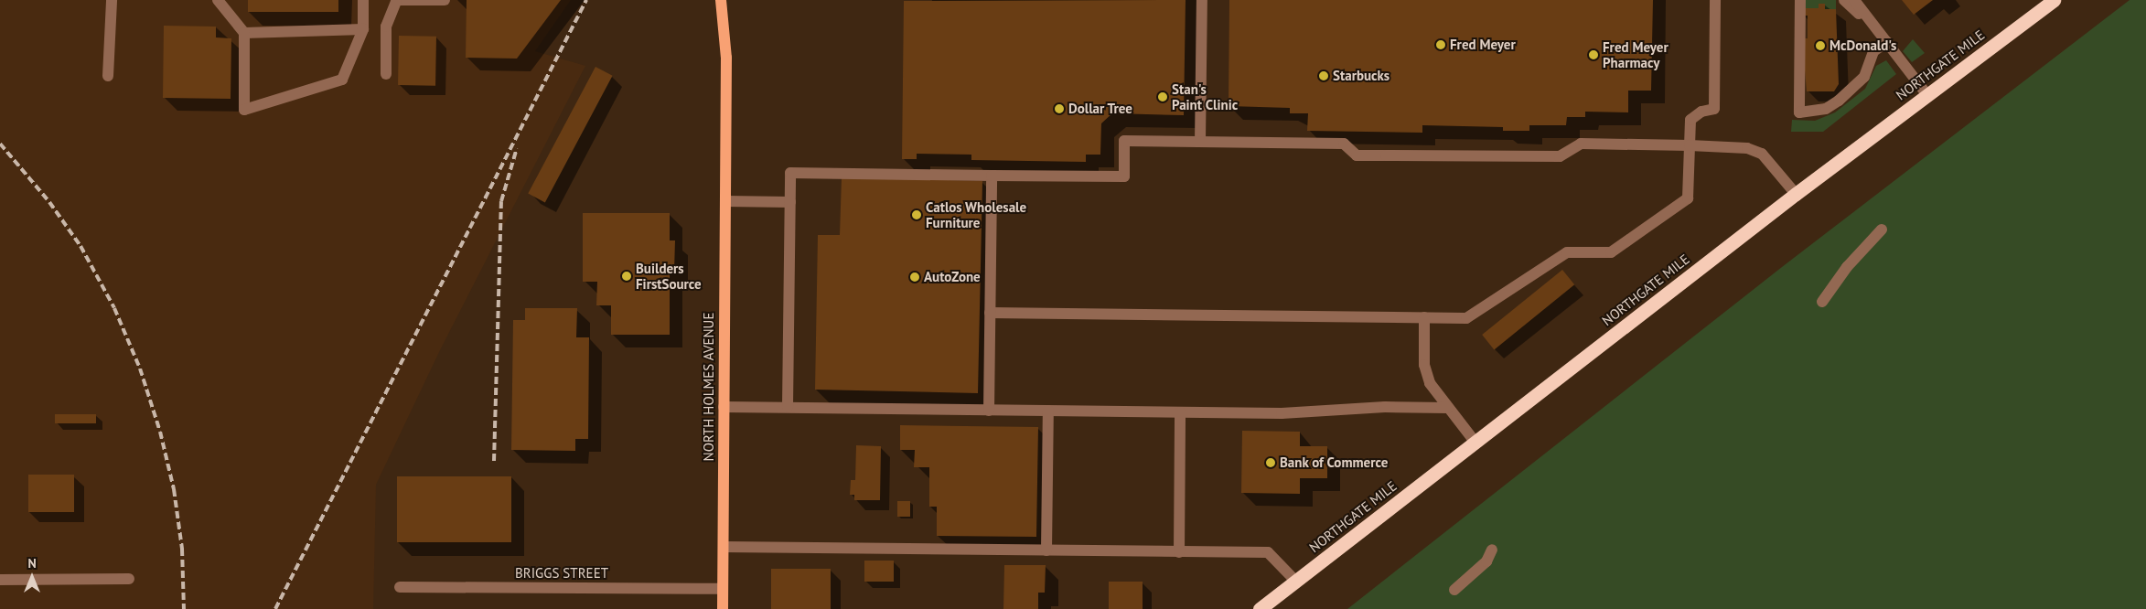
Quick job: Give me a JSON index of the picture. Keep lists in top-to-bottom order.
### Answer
{
  "streets": {
    "highway": ["NORTHGATE MILE"],
    "main road": ["NORTH HOLMES AVENUE"],
    "street": ["BRIGGS STREET"]
  },
  "crossings": [
    ["NORTH HOLMES AVENUE", "BRIGGS STREET"]
  ],
  "places": [
    "Fred Meyer",
    "McDonald's",
    "Fred Meyer Pharmacy",
    "Starbucks",
    "Stan's Paint Clinic",
    "Dollar Tree",
    "Catlos Wholesale Furniture",
    "Builders FirstSource",
    "AutoZone",
    "Bank of Commerce"
  ],
  "north": "top"
}
